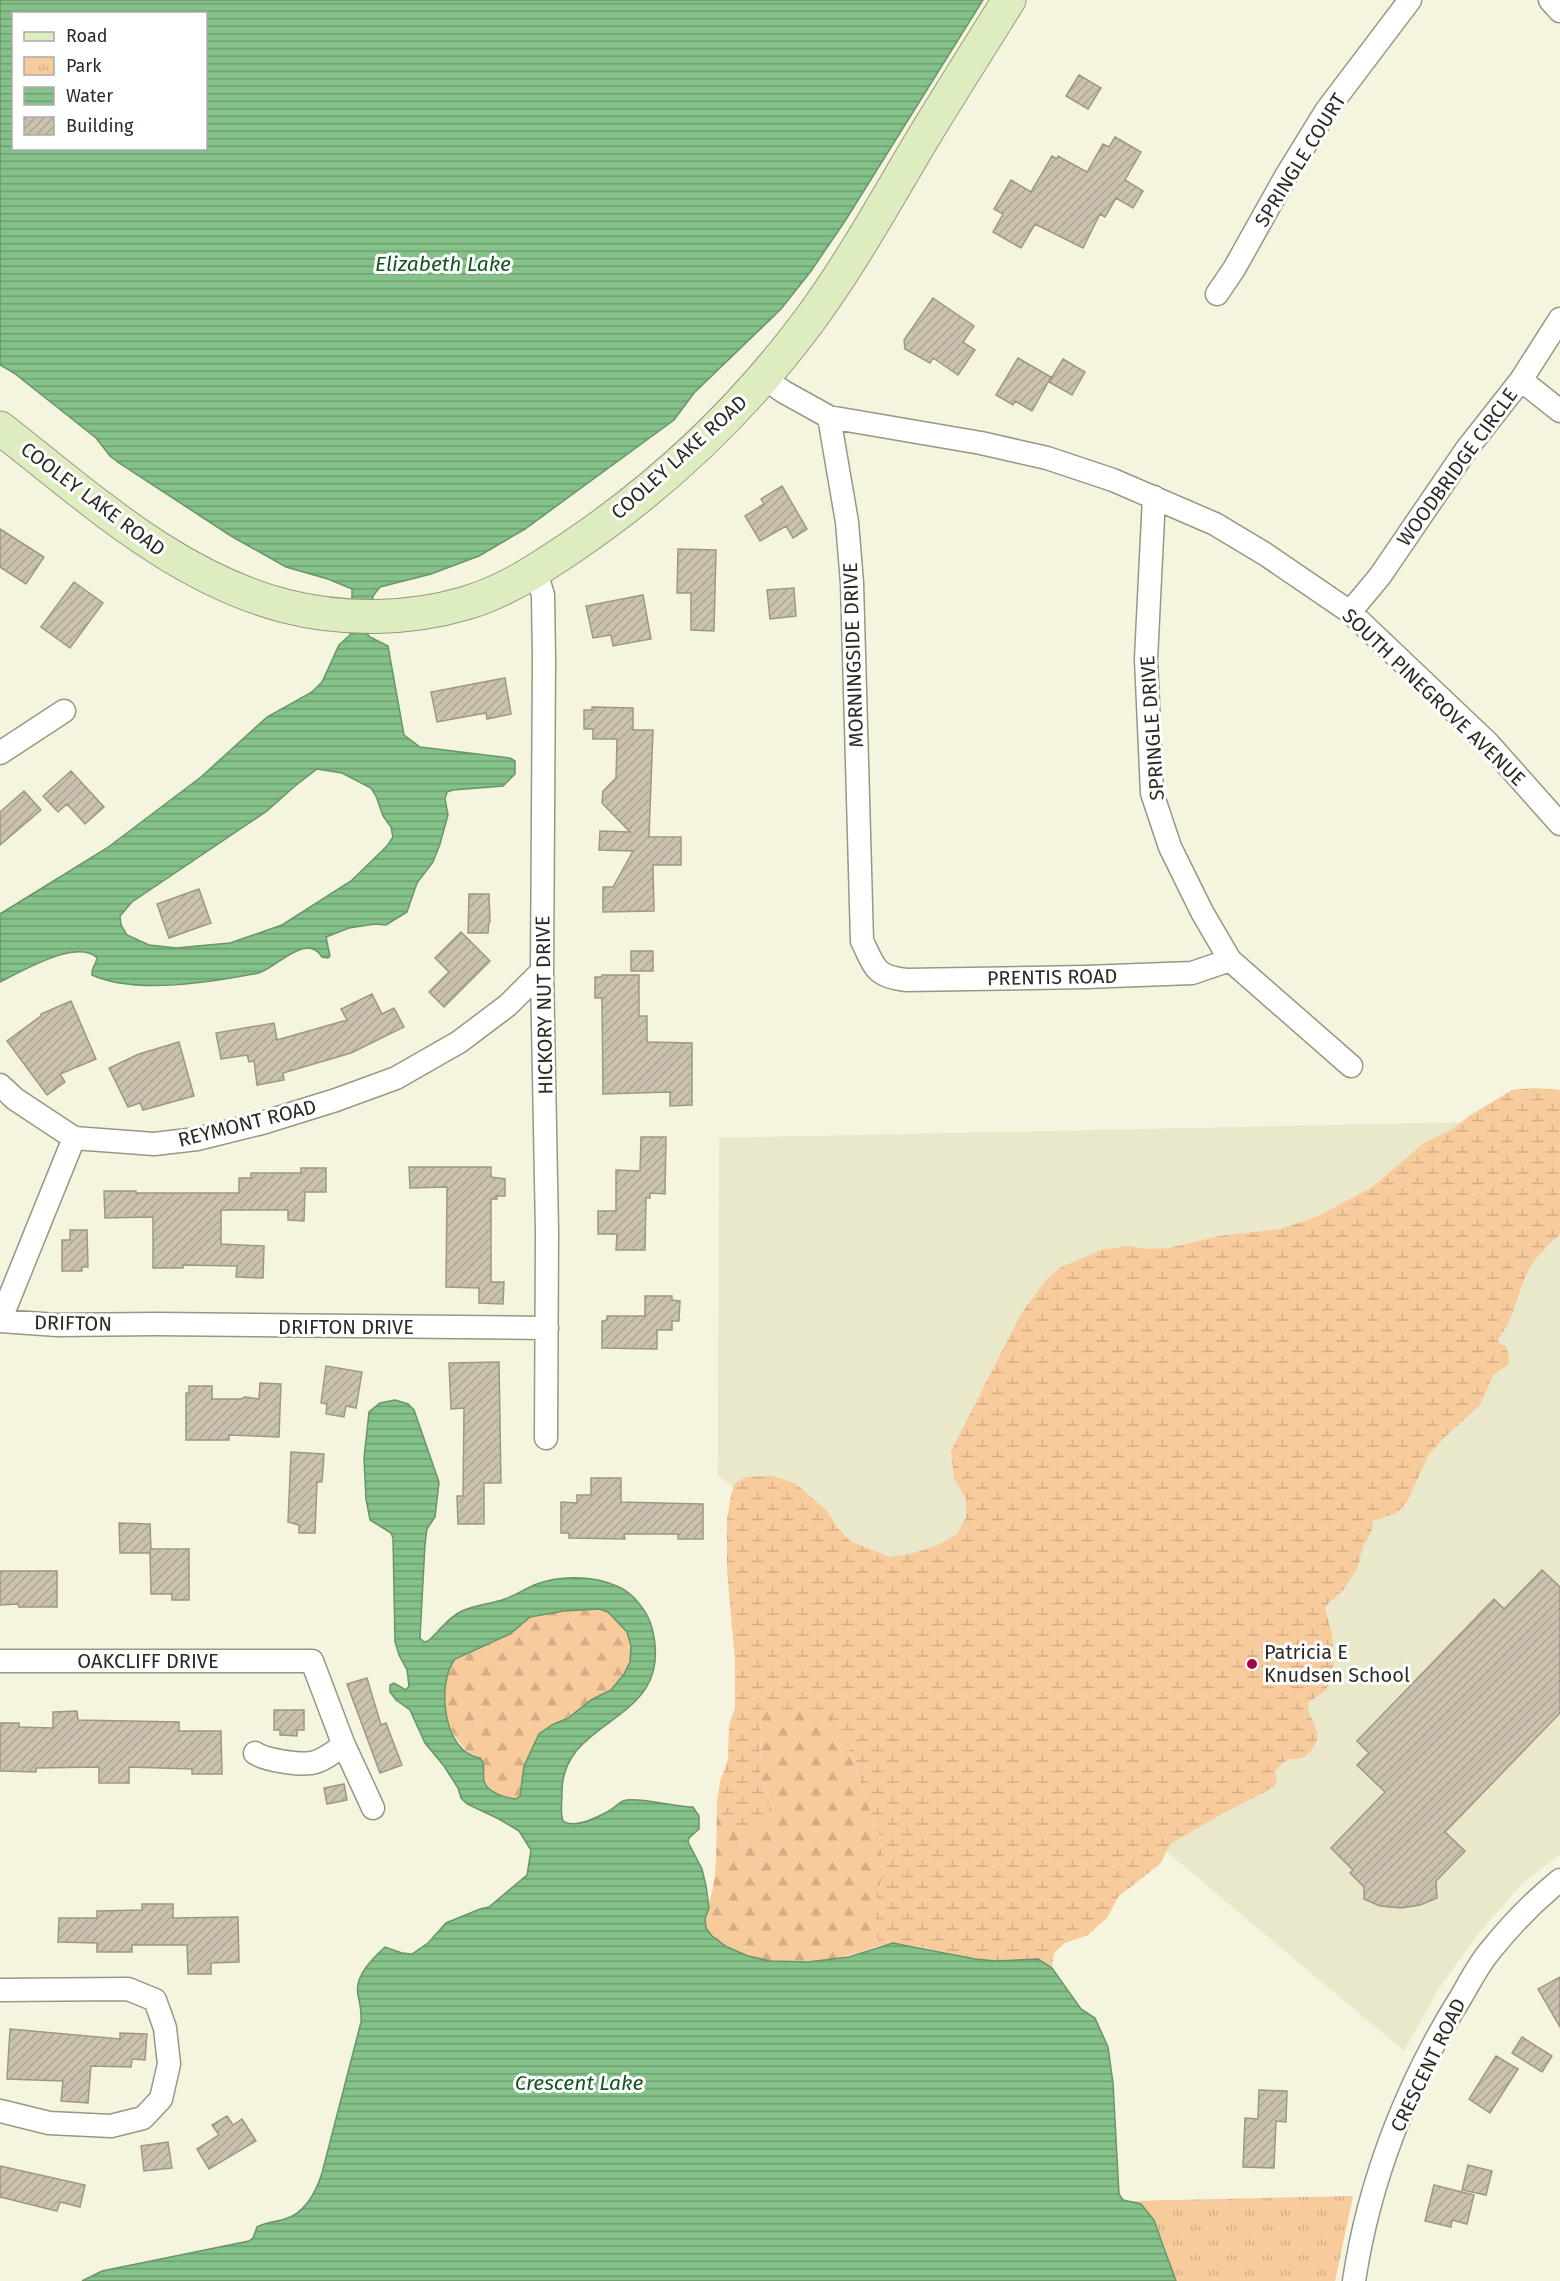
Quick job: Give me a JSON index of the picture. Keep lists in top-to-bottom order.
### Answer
{
  "streets": {
    "main road": ["COOLEY LAKE ROAD"],
    "street": [
      "SPRINGLE COURT",
      "WOODBRIDGE CIRCLE",
      "MORNINGSIDE DRIVE",
      "SOUTH PINEGROVE AVENUE",
      "SPRINGLE DRIVE",
      "PRENTIS ROAD",
      "HICKORY NUT DRIVE",
      "REYMONT ROAD",
      "DRIFTON",
      "DRIFTON DRIVE",
      "OAKCLIFF DRIVE",
      "CRESCENT ROAD"
    ]
  },
  "crossings": [
    ["COOLEY LAKE ROAD", "HICKORY NUT DRIVE"],
    ["WOODBRIDGE CIRCLE", "SOUTH PINEGROVE AVENUE"],
    ["MORNINGSIDE DRIVE", "SOUTH PINEGROVE AVENUE"],
    ["MORNINGSIDE DRIVE", "PRENTIS ROAD"],
    ["SOUTH PINEGROVE AVENUE", "SPRINGLE DRIVE"],
    ["SPRINGLE DRIVE", "PRENTIS ROAD"],
    ["HICKORY NUT DRIVE", "REYMONT ROAD"],
    ["HICKORY NUT DRIVE", "DRIFTON DRIVE"],
    ["DRIFTON", "DRIFTON DRIVE"]
  ],
  "water": ["Elizabeth Lake", "Crescent Lake"],
  "places": ["Patricia E Knudsen School"],
  "legend": [
    "Road",
    "Park",
    "Water",
    "Building"
  ]
}
